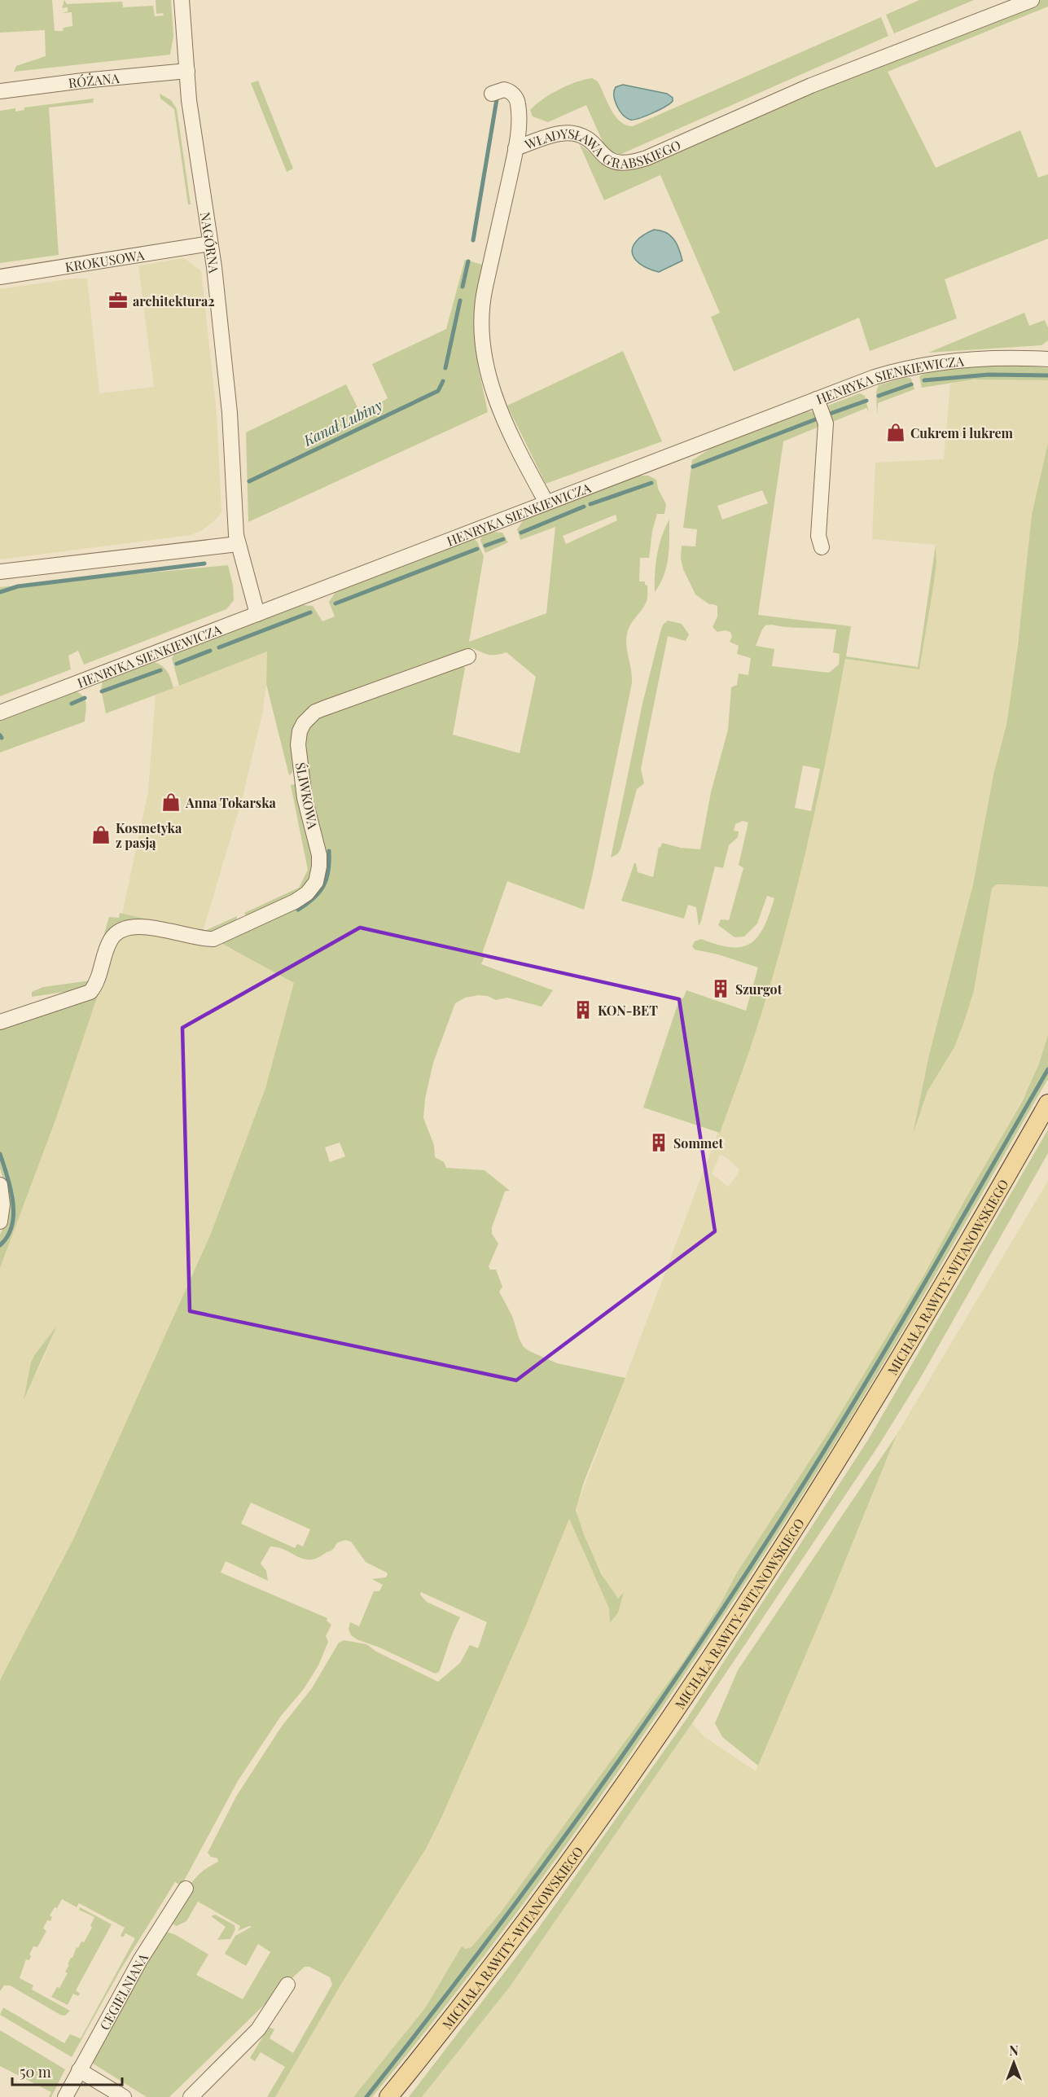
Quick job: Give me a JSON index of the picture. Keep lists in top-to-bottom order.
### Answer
{
  "streets": {
    "main road": ["MICHAŁA RAWITY-WITANOWSKIEGO"],
    "street": [
      "RÓŻANA",
      "WŁADYSŁAWA GRABSKIEGO",
      "NAGÓRNA",
      "KROKUSOWA",
      "HENRYKA SIENKIEWICZA",
      "ŚLIWKOWA",
      "CEGIELNIANA"
    ]
  },
  "crossings": [
    ["RÓŻANA", "NAGÓRNA"],
    ["WŁADYSŁAWA GRABSKIEGO", "HENRYKA SIENKIEWICZA"],
    ["NAGÓRNA", "KROKUSOWA"],
    ["NAGÓRNA", "HENRYKA SIENKIEWICZA"]
  ],
  "water": ["Kanał Lubiny"],
  "places": {
    "office": ["architektura2"],
    "shop": ["Cukrem i lukrem", "Anna Tokarska", "Kosmetyka z pasją"],
    "building": ["Szurgot", "KON-BET", "Sommet"]
  },
  "scale_bar": "50 m",
  "north": "top"
}
